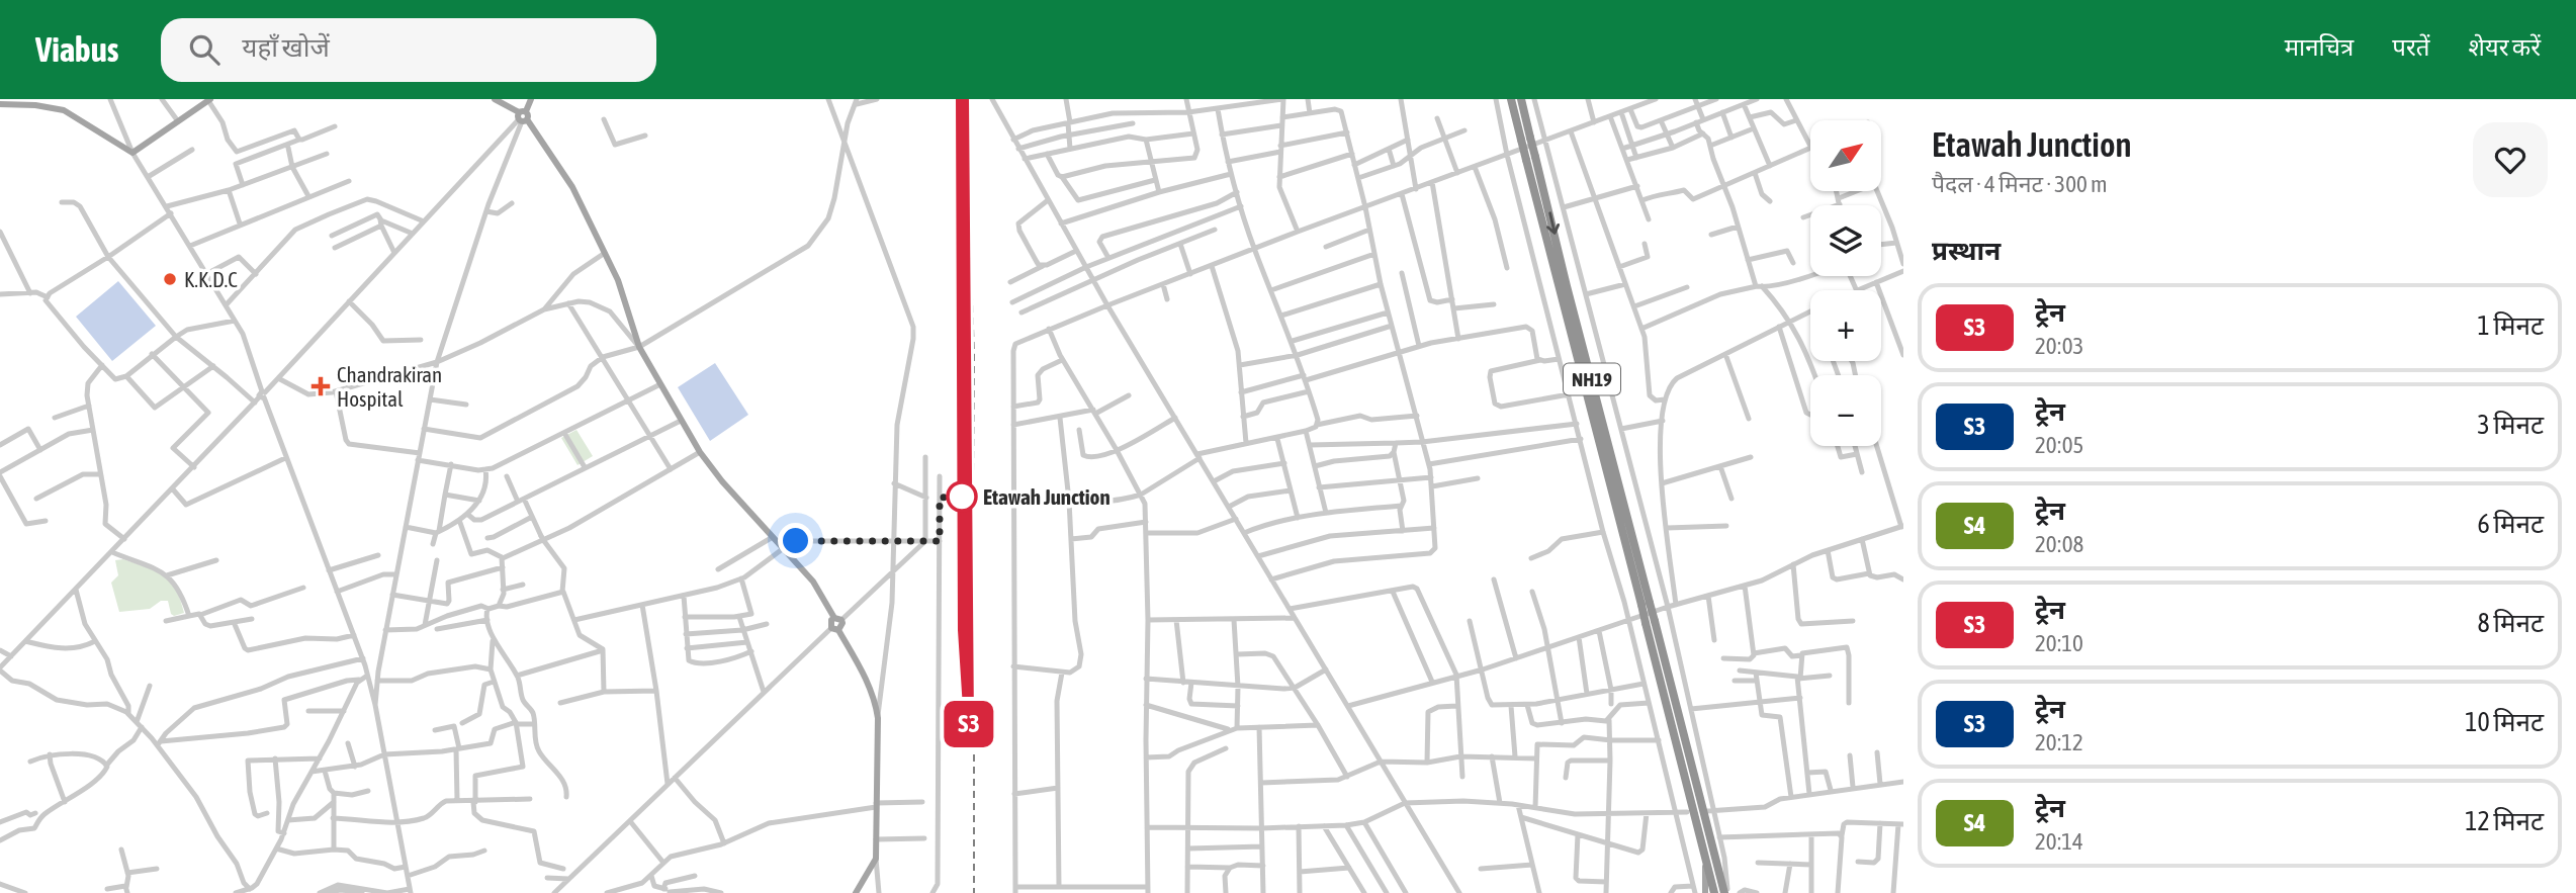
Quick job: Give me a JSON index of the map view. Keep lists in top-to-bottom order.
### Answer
{
  "streets": {
    "highway": ["NH19"]
  },
  "places": {
    "other": ["K.K.D.C", "Etawah Junction"],
    "health": ["Chandrakiran Hospital"]
  },
  "north": "top right",
  "page": {
    "header": "Viabus",
    "search": "यहाँ खोजें",
    "nav": ["मानचित्र", "परतें", "शेयर करें"],
    "on_map": "S3",
    "heading": [
      ["Etawah Junction", "पैदल · 4 मिनट · 300 m"],
      "प्रस्थान"
    ],
    "map_buttons": ["+", "−"],
    "list": [
      {
        "mark": "S3",
        "name": "ट्रेन",
        "note": "20:03",
        "value": "1 मिनट"
      },
      {
        "mark": "S3",
        "name": "ट्रेन",
        "note": "20:05",
        "value": "3 मिनट"
      },
      {
        "mark": "S4",
        "name": "ट्रेन",
        "note": "20:08",
        "value": "6 मिनट"
      },
      {
        "mark": "S3",
        "name": "ट्रेन",
        "note": "20:10",
        "value": "8 मिनट"
      },
      {
        "mark": "S3",
        "name": "ट्रेन",
        "note": "20:12",
        "value": "10 मिनट"
      },
      {
        "mark": "S4",
        "name": "ट्रेन",
        "note": "20:14",
        "value": "12 मिनट"
      }
    ]
  }
}
